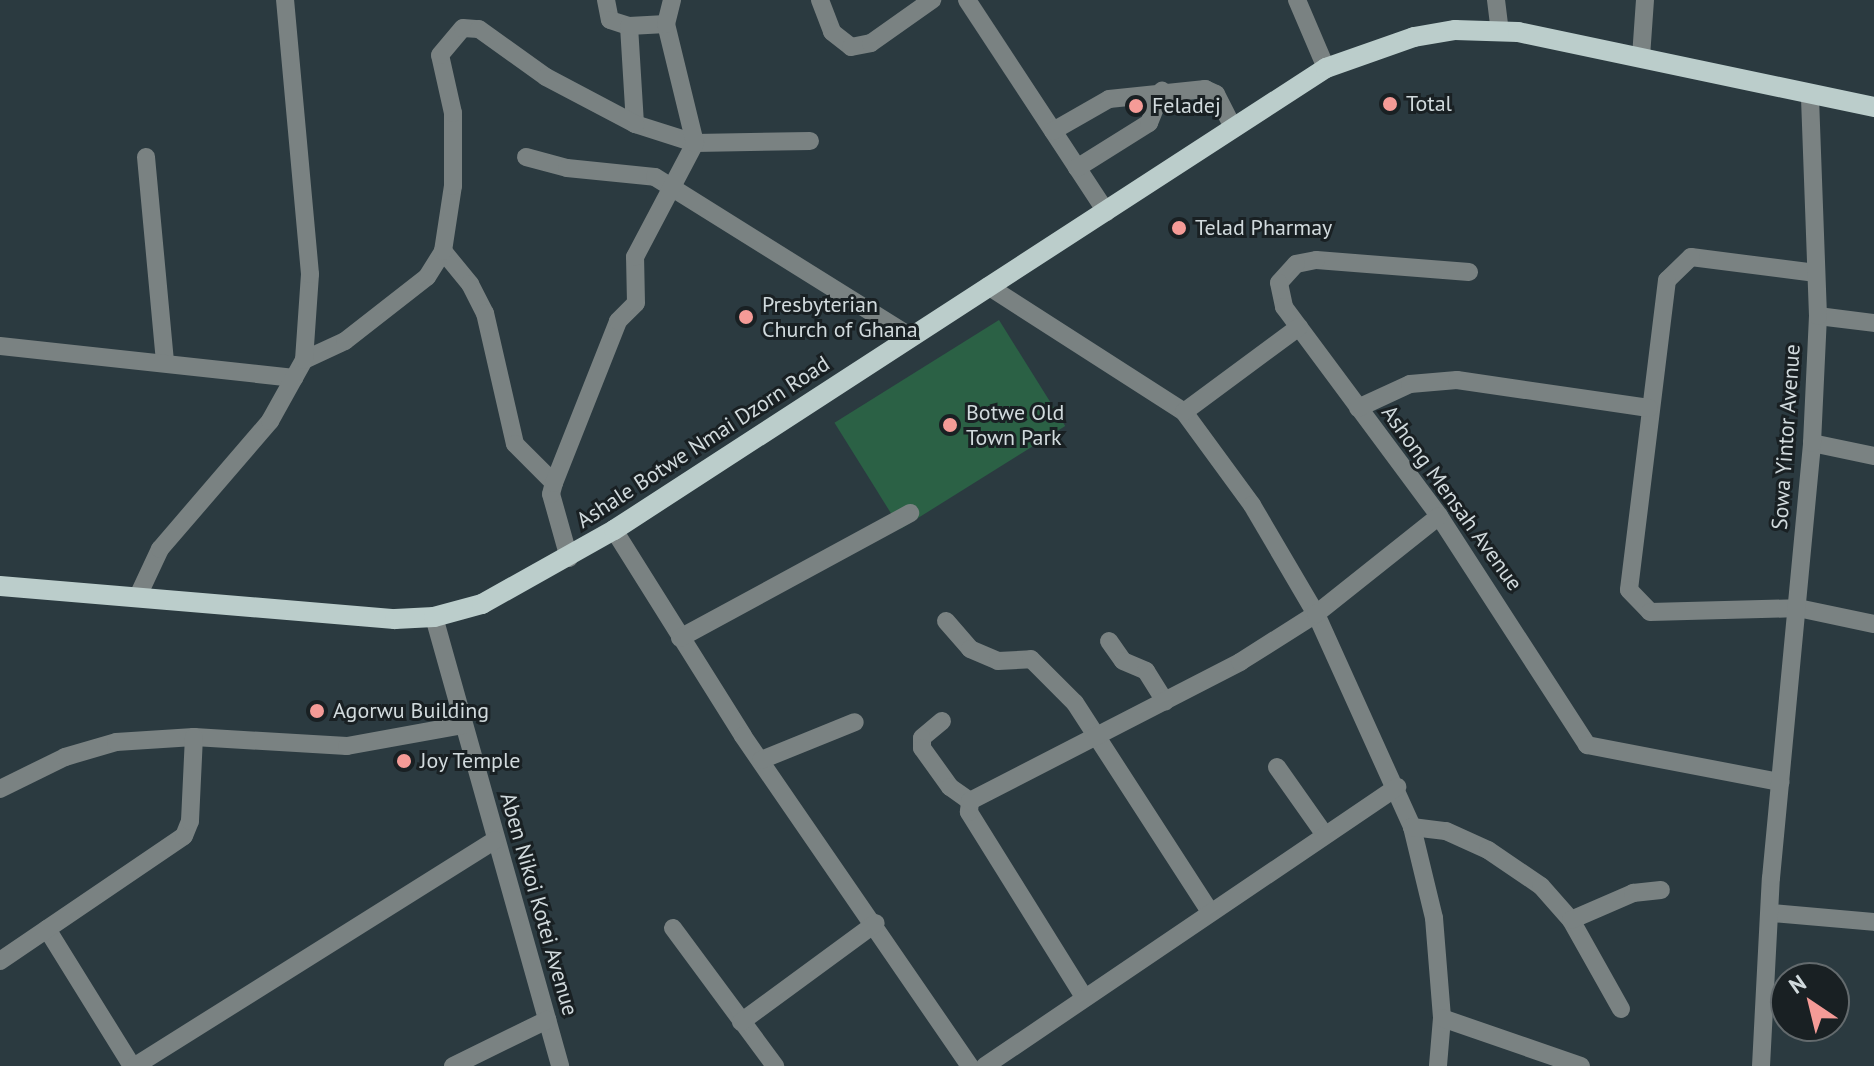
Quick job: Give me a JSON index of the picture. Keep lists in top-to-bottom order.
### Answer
{
  "streets": {
    "main road": ["Ashale Botwe Nmai Dzorn Road"],
    "street": ["Sowa Yintor Avenue", "Ashong Mensah Avenue", "Aben Nikoi Kotei Avenue"]
  },
  "crossings": [
    ["Sowa Yintor Avenue", "Ashale Botwe Nmai Dzorn Road"],
    ["Sowa Yintor Avenue", "Ashong Mensah Avenue"],
    ["Ashale Botwe Nmai Dzorn Road", "Aben Nikoi Kotei Avenue"]
  ],
  "places": [
    "Total",
    "Feladej",
    "Telad Pharmay",
    "Presbyterian Church of Ghana",
    "Botwe Old Town Park",
    "Agorwu Building",
    "Joy Temple"
  ],
  "north": "top left"
}
